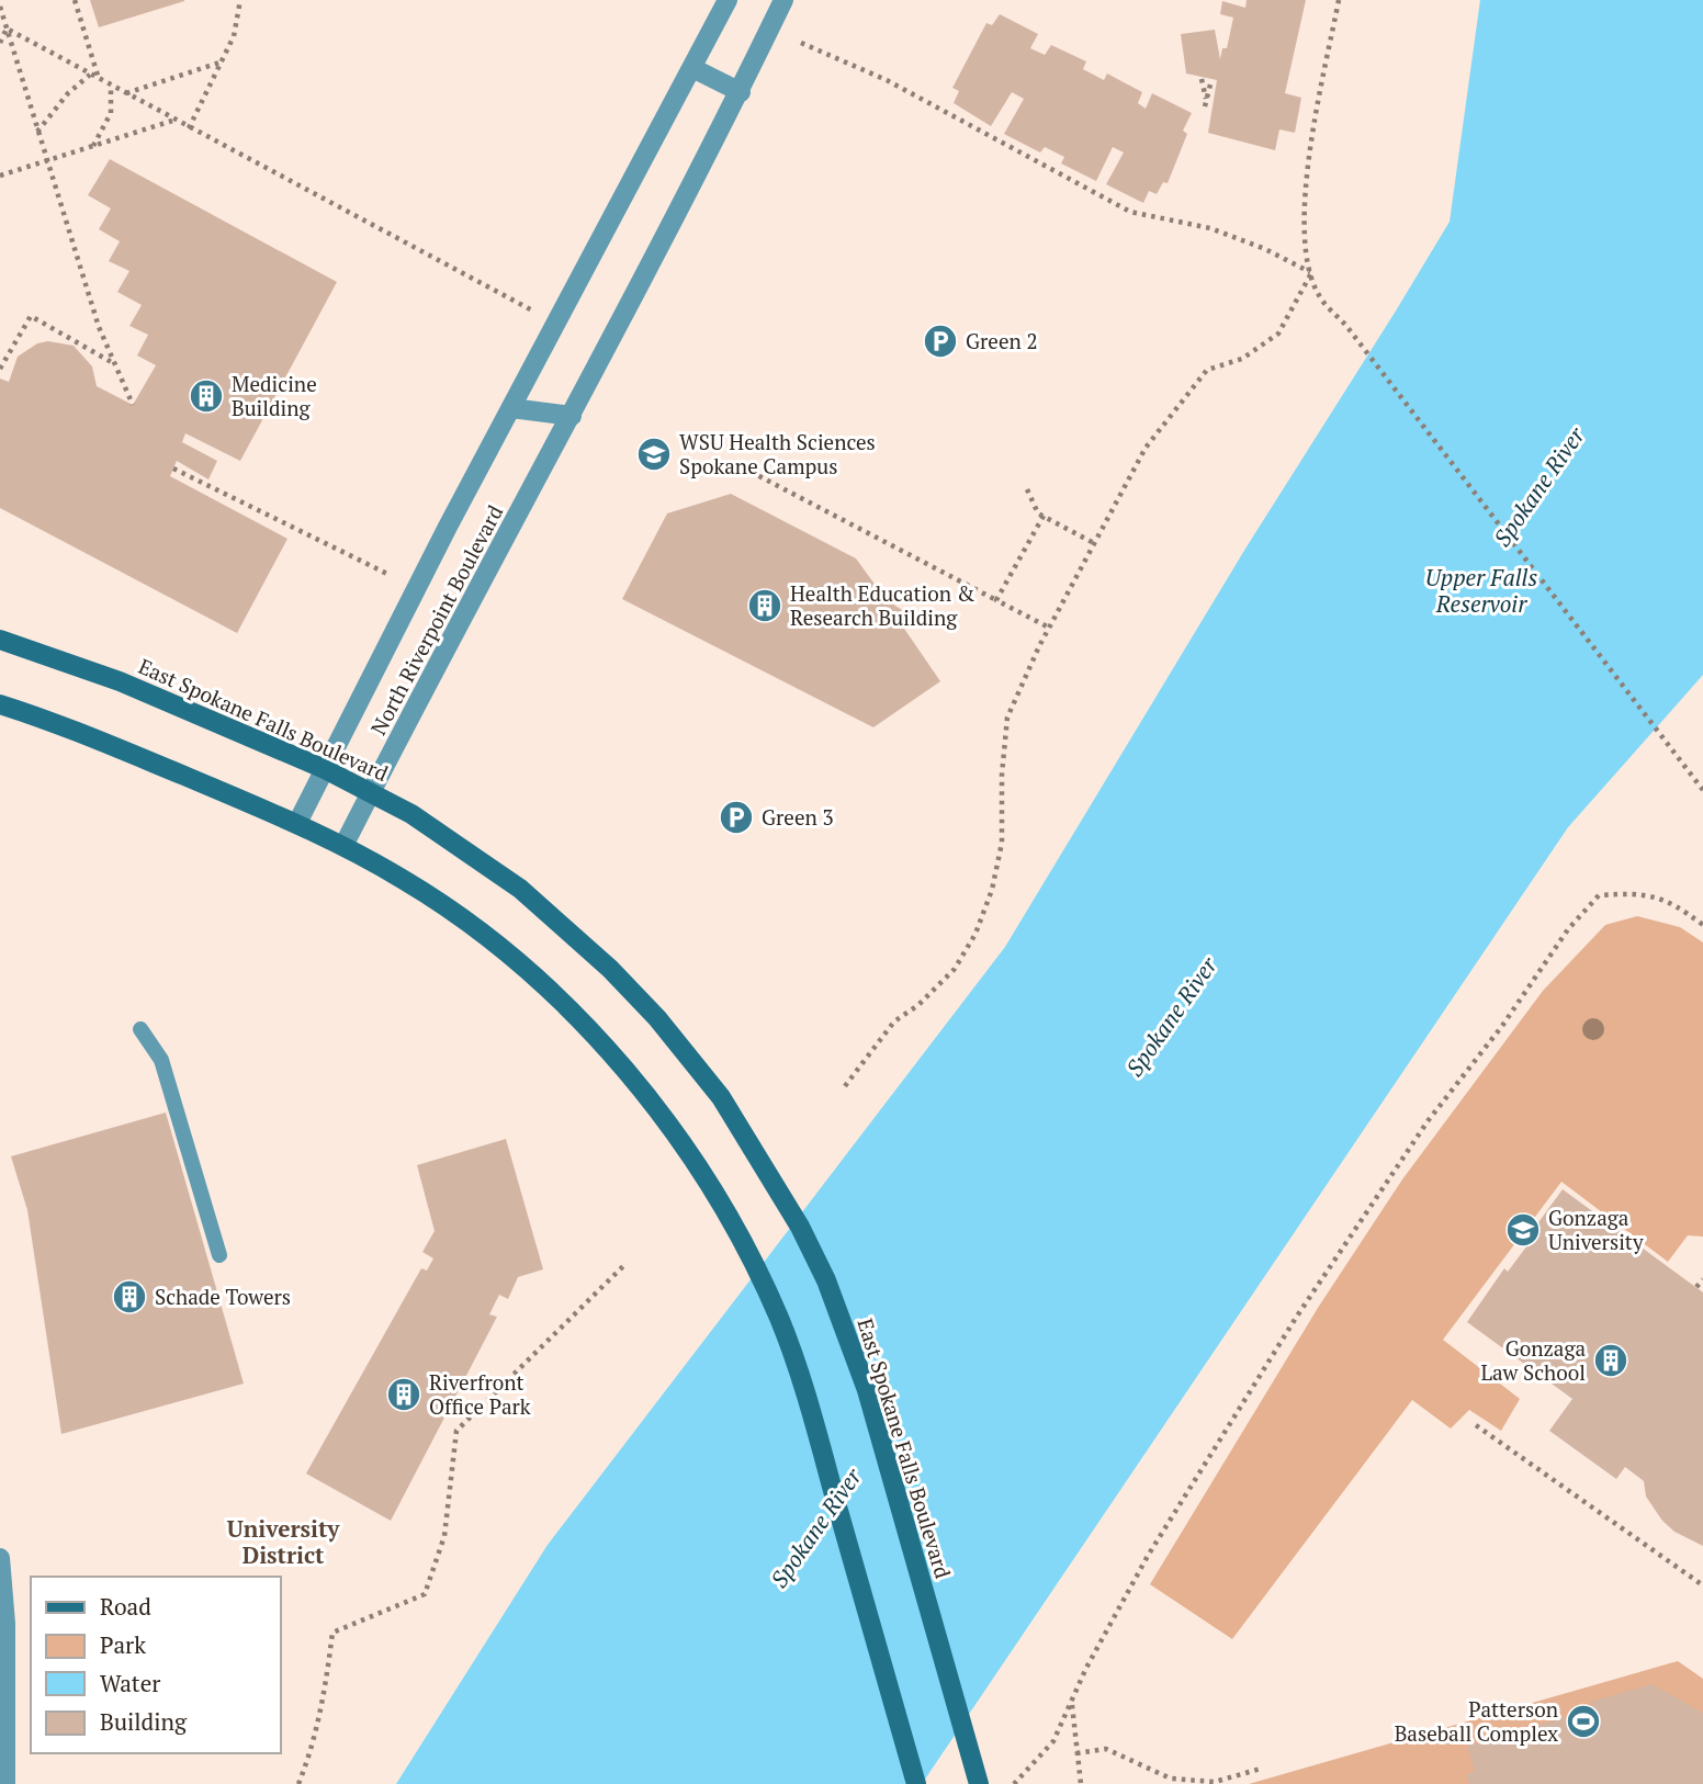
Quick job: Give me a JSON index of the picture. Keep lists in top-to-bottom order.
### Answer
{
  "streets": {
    "main road": ["East Spokane Falls Boulevard"],
    "street": ["North Riverpoint Boulevard"]
  },
  "crossings": [
    ["North Riverpoint Boulevard", "East Spokane Falls Boulevard"]
  ],
  "districts": ["University District"],
  "water": ["Spokane River", "Upper Falls Reservoir"],
  "places": {
    "parking": ["Green 2", "Green 3"],
    "building": [
      "Medicine Building",
      "Health Education & Research Building",
      "Schade Towers",
      "Gonzaga Law School",
      "Riverfront Office Park"
    ],
    "school or university": ["WSU Health Sciences Spokane Campus", "Gonzaga University"],
    "sports": ["Patterson Baseball Complex"]
  },
  "legend": [
    "Road",
    "Park",
    "Water",
    "Building"
  ]
}
